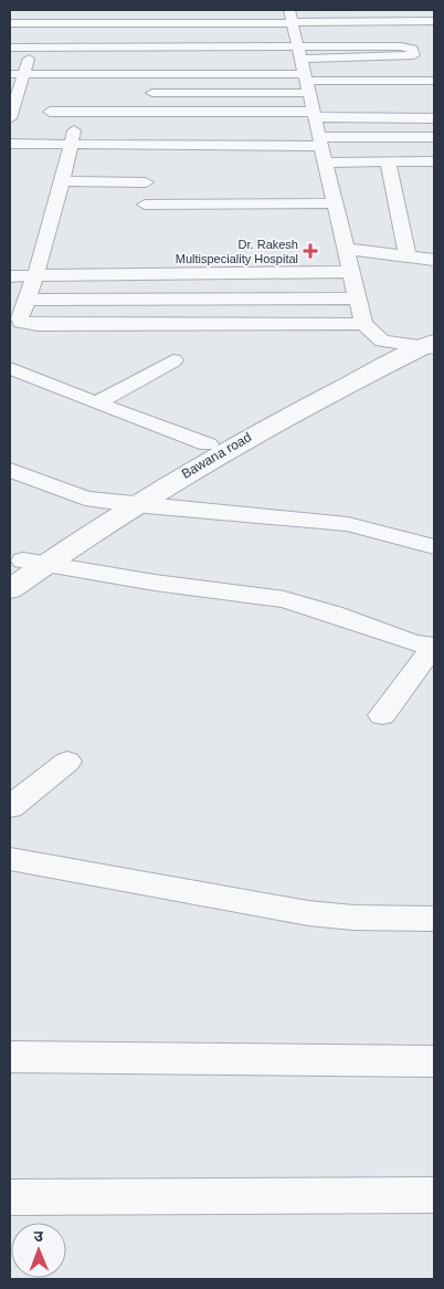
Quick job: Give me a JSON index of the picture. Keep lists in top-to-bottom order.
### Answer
{
  "streets": {
    "street": ["Bawana road"]
  },
  "places": {
    "health": ["Dr. Rakesh Multispeciality Hospital"]
  },
  "north": "top"
}
